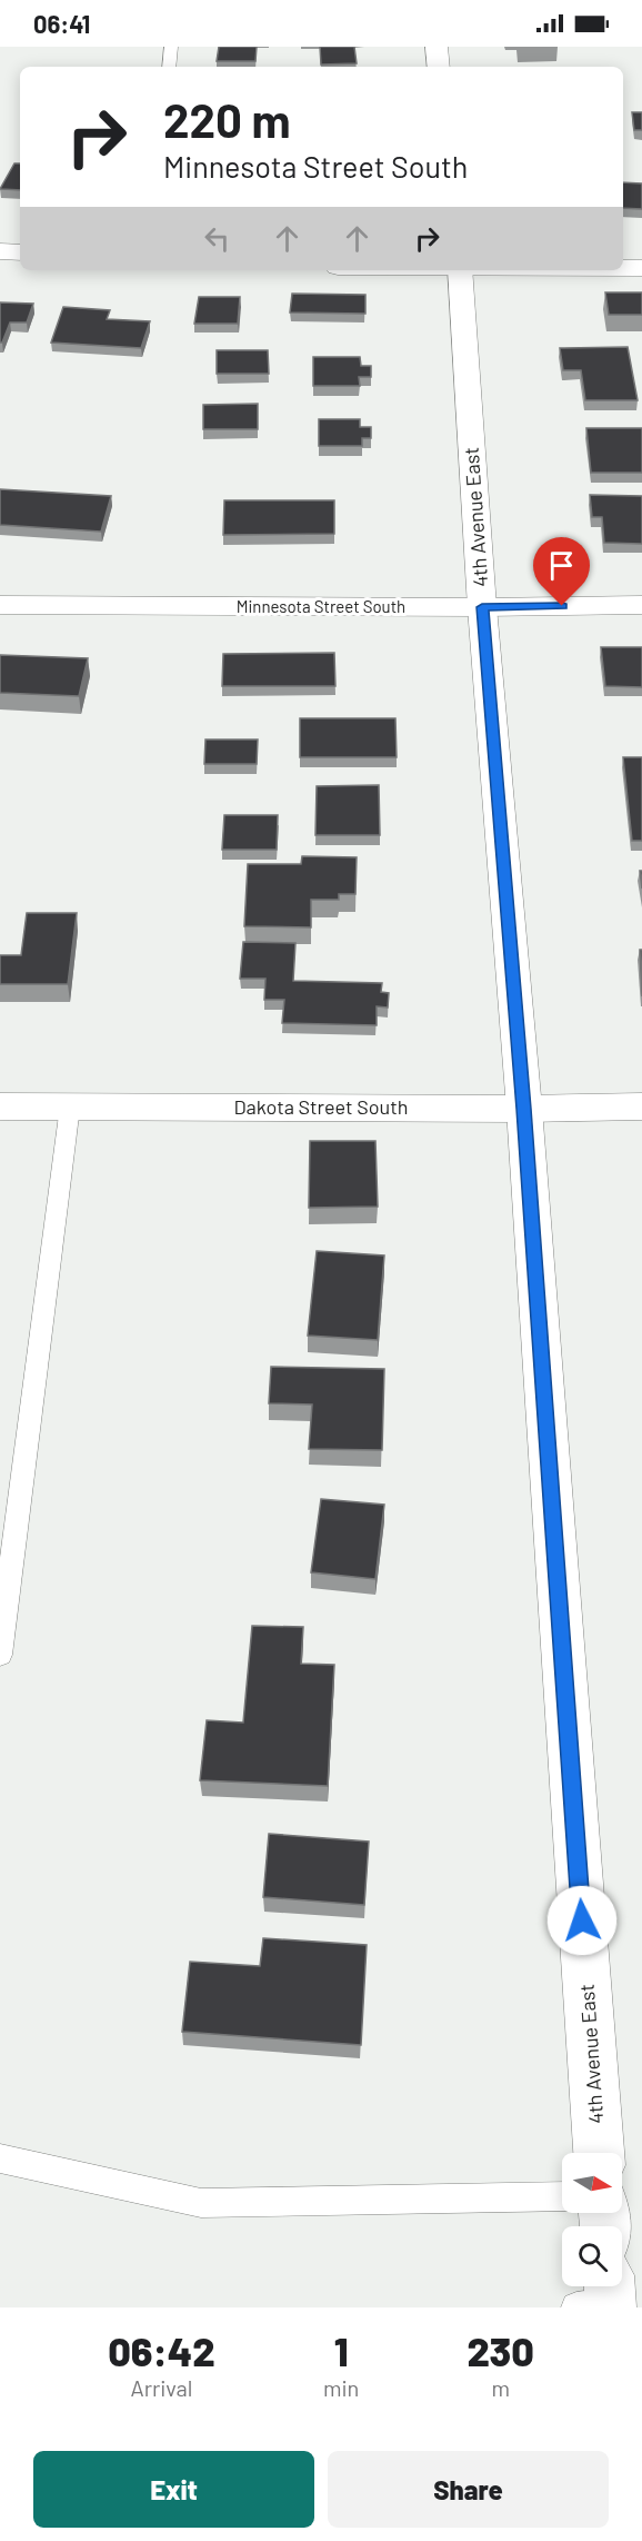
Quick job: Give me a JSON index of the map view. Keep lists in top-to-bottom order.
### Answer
{
  "streets": {
    "street": ["4th Avenue East", "Minnesota Street South", "Dakota Street South"]
  },
  "crossings": [
    ["4th Avenue East", "Minnesota Street South"],
    ["4th Avenue East", "Dakota Street South"]
  ],
  "north": "right",
  "page": {
    "status": "06:41",
    "turn": ["220 m", "Minnesota Street South"],
    "eta": [
      "06:42",
      "Arrival",
      "1",
      "min",
      "230",
      "m"
    ],
    "buttons": ["Exit", "Share"]
  }
}
